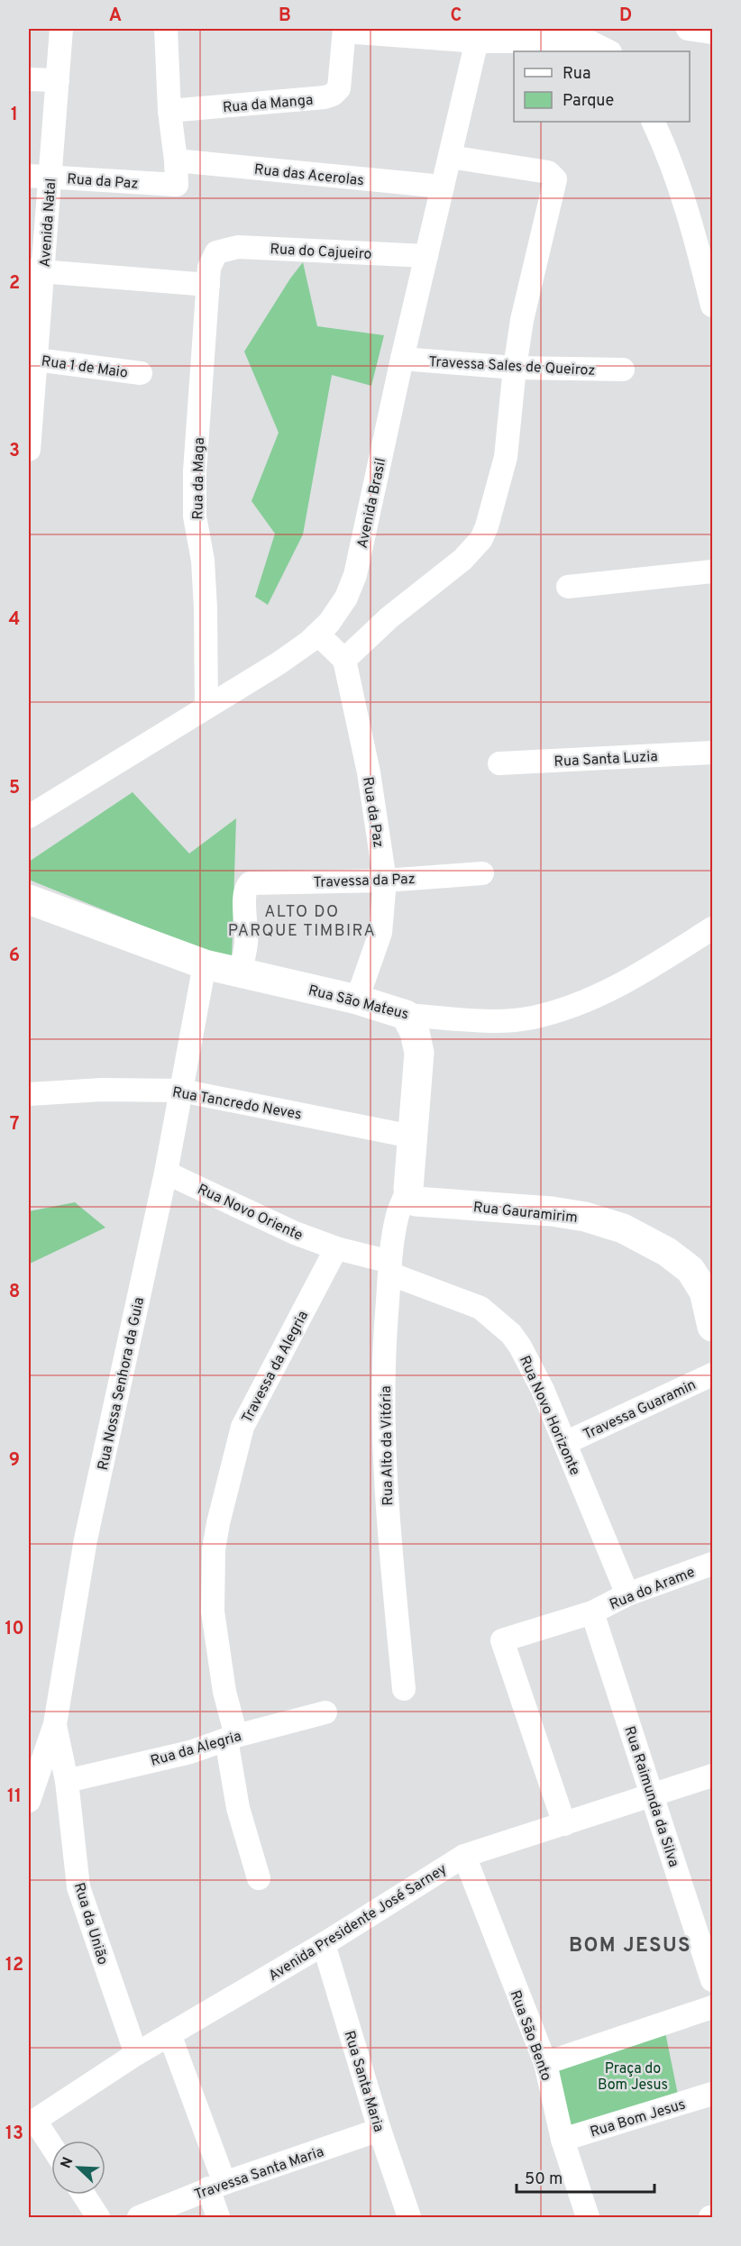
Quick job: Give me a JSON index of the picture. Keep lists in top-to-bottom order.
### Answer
{
  "streets": {
    "main road": ["Rua São Mateus", "Rua Gauramirim", "Rua Alto da Vitória"],
    "street": [
      "Rua da Manga",
      "Rua das Acerolas",
      "Rua da Paz",
      "Avenida Natal",
      "Rua do Cajueiro",
      "Travessa Sales de Queiroz",
      "Rua 1 de Maio",
      "Rua da Maga",
      "Avenida Brasil",
      "Rua Santa Luzia",
      "Travessa da Paz",
      "Rua Tancredo Neves",
      "Rua Novo Oriente",
      "Travessa da Alegria",
      "Rua Nossa Senhora da Guia",
      "Travessa Guaramin",
      "Rua Novo Horizonte",
      "Rua do Arame",
      "Rua da Alegria",
      "Rua Raimunda da Silva",
      "Avenida Presidente José Sarney",
      "Rua da União",
      "Rua São Bento",
      "Rua Santa Maria",
      "Rua Bom Jesus",
      "Travessa Santa Maria"
    ]
  },
  "crossings": [
    ["Rua das Acerolas", "Rua da Paz"],
    ["Rua das Acerolas", "Avenida Brasil"],
    ["Rua da Paz", "Avenida Natal"],
    ["Rua da Paz", "Travessa da Paz"],
    ["Rua da Paz", "Rua São Mateus"],
    ["Avenida Natal", "Rua 1 de Maio"],
    ["Rua do Cajueiro", "Rua da Maga"],
    ["Rua do Cajueiro", "Avenida Brasil"],
    ["Travessa Sales de Queiroz", "Avenida Brasil"],
    ["Rua da Maga", "Avenida Brasil"],
    ["Travessa da Paz", "Rua São Mateus"],
    ["Rua São Mateus", "Rua Nossa Senhora da Guia"],
    ["Rua São Mateus", "Rua Alto da Vitória"],
    ["Rua Tancredo Neves", "Rua Nossa Senhora da Guia"],
    ["Rua Tancredo Neves", "Rua Alto da Vitória"],
    ["Rua Novo Oriente", "Travessa da Alegria"],
    ["Rua Novo Oriente", "Rua Nossa Senhora da Guia"],
    ["Rua Gauramirim", "Rua Alto da Vitória"],
    ["Travessa da Alegria", "Rua da Alegria"],
    ["Rua Nossa Senhora da Guia", "Rua da União"],
    ["Travessa Guaramin", "Rua Novo Horizonte"],
    ["Rua Novo Horizonte", "Rua Alto da Vitória"],
    ["Rua Novo Horizonte", "Rua do Arame"],
    ["Rua do Arame", "Rua Raimunda da Silva"],
    ["Rua da Alegria", "Rua da União"],
    ["Rua Raimunda da Silva", "Avenida Presidente José Sarney"],
    ["Avenida Presidente José Sarney", "Rua da União"],
    ["Avenida Presidente José Sarney", "Rua São Bento"],
    ["Avenida Presidente José Sarney", "Rua Santa Maria"],
    ["Rua São Bento", "Rua Bom Jesus"],
    ["Rua Santa Maria", "Travessa Santa Maria"]
  ],
  "districts": ["ALTO DO PARQUE TIMBIRA", "BOM JESUS"],
  "parks": ["Praça do Bom Jesus"],
  "legend": ["Rua", "Parque"],
  "scale_bar": "50 m",
  "north": "top left",
  "grid": {
    "columns": [
      "A",
      "B",
      "C",
      "D"
    ],
    "rows": [
      "1",
      "2",
      "3",
      "4",
      "5",
      "6",
      "7",
      "8",
      "9",
      "10",
      "11",
      "12",
      "13"
    ]
  }
}
